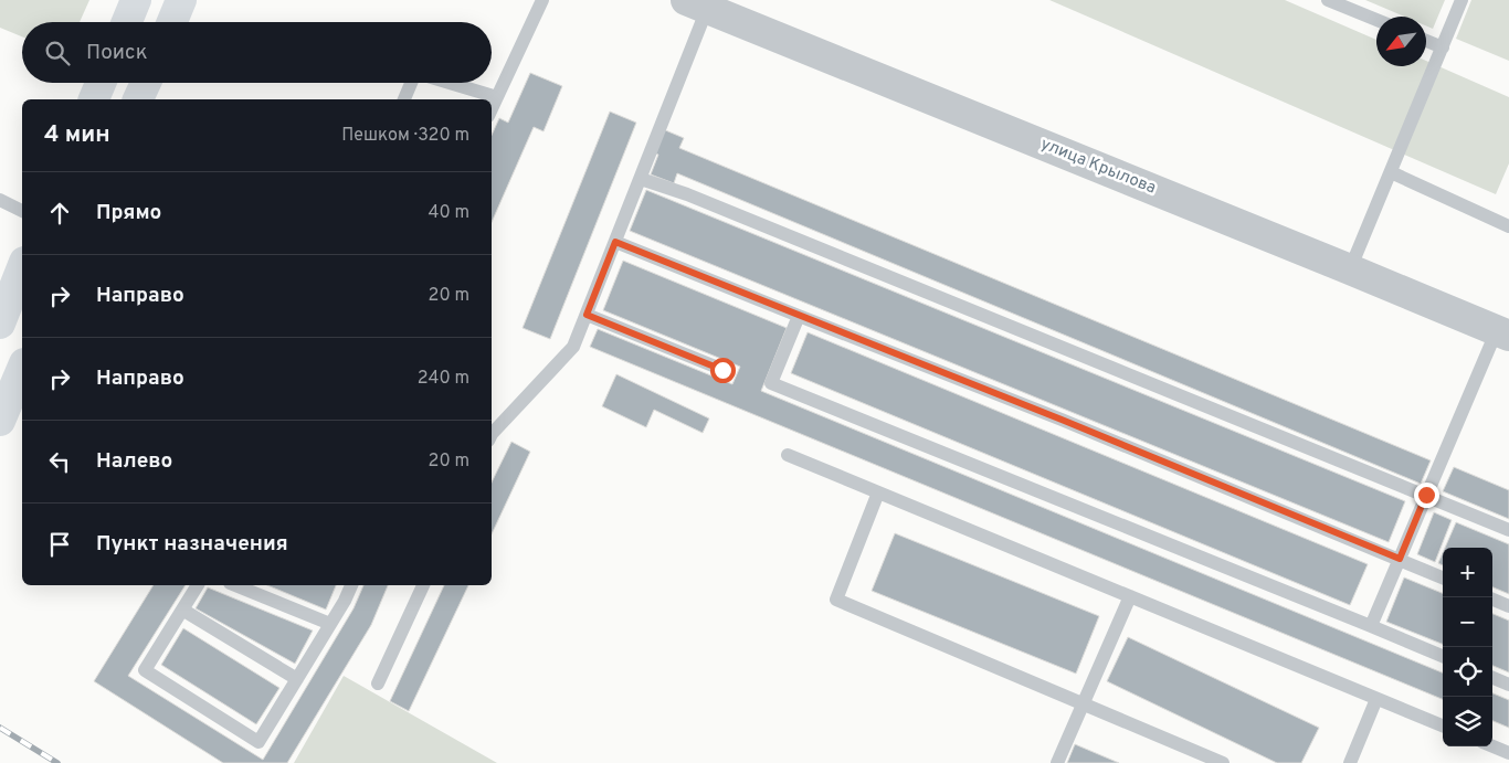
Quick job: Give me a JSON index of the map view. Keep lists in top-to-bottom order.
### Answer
{
  "streets": {
    "street": ["улица Крылова"]
  },
  "north": "bottom left",
  "page": {
    "search": "Поиск",
    "heading": ["4 мин", "Пешком · 320 m"],
    "list": [
      ["Прямо", "40 m"],
      ["Направо", "20 m"],
      ["Направо", "240 m"],
      ["Налево", "20 m"],
      "Пункт назначения"
    ],
    "map_buttons": ["+", "−"]
  }
}
